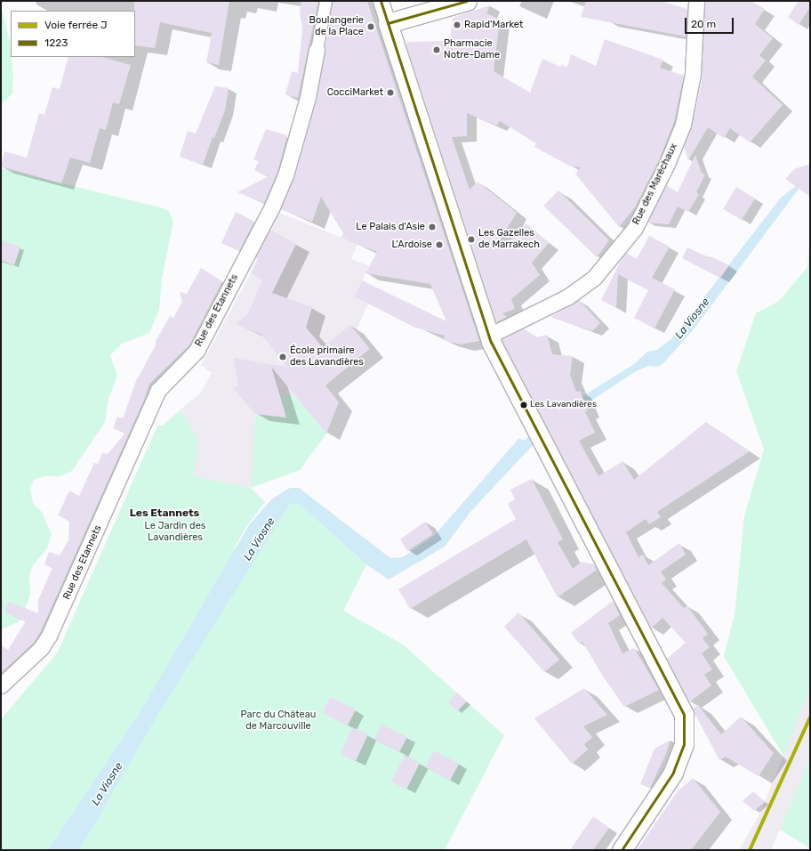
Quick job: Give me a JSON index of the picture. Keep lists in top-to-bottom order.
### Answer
{
  "streets": {
    "street": ["Rue des Maréchaux", "Rue des Etannets"]
  },
  "districts": ["Les Etannets"],
  "water": ["La Viosne"],
  "parks": ["Le Jardin des Lavandières", "Parc du Château de Marcouville"],
  "places": [
    "Rapid'Market",
    "Boulangerie de la Place",
    "Pharmacie Notre-Dame",
    "CocciMarket",
    "Le Palais d'Asie",
    "Les Gazelles de Marrakech",
    "L'Ardoise",
    "École primaire des Lavandières",
    "Les Lavandières"
  ],
  "lines": ["transit line 1223", "rail line J"],
  "legend": ["Voie ferrée J", "1223"],
  "scale_bar": "20 m"
}
